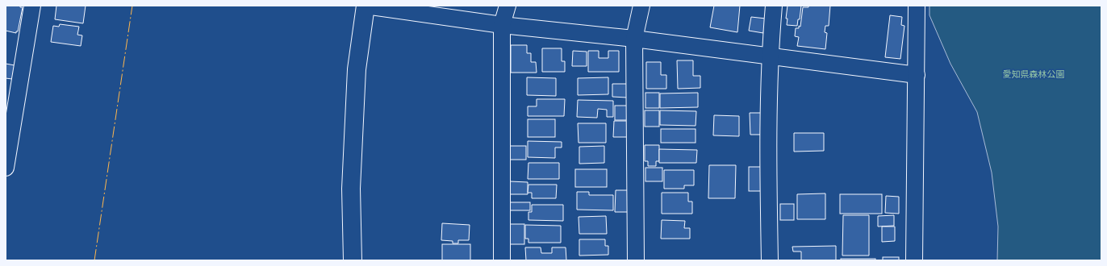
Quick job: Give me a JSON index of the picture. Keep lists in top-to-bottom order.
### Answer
{
  "parks": ["愛知県森林公園"]
}
